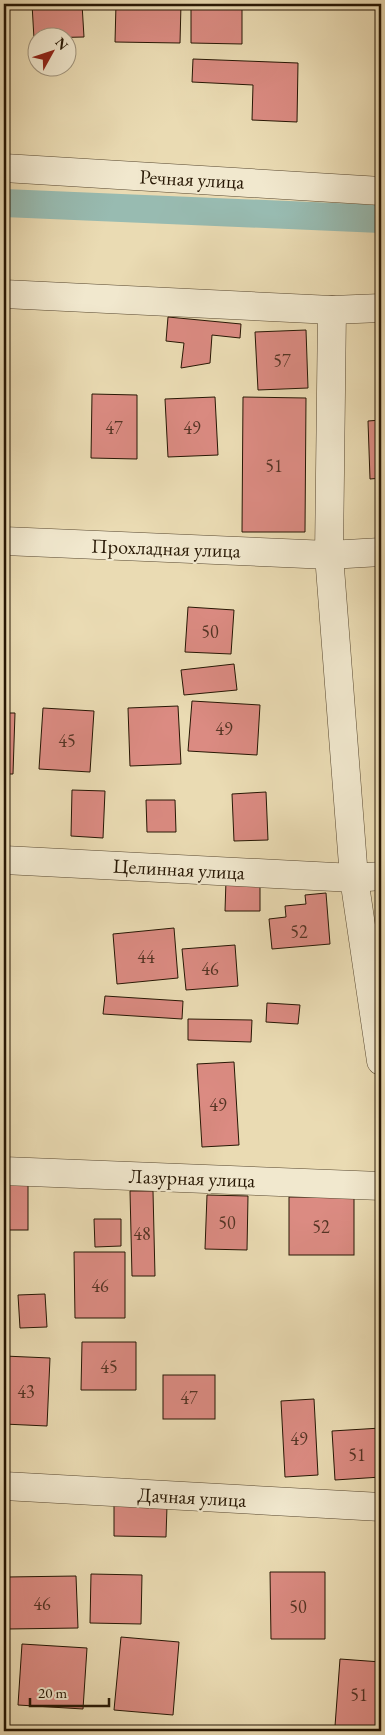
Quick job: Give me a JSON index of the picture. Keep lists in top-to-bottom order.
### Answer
{
  "streets": {
    "street": [
      "Речная улица",
      "Прохладная улица",
      "Целинная улица",
      "Лазурная улица",
      "Дачная улица"
    ]
  },
  "house_numbers": [
    "57",
    "47",
    "49",
    "51",
    "50",
    "49",
    "45",
    "52",
    "44",
    "46",
    "49",
    "50",
    "52",
    "48",
    "46",
    "45",
    "43",
    "47",
    "49",
    "51",
    "46",
    "50",
    "51"
  ],
  "scale_bar": "20 m",
  "north": "top right"
}
